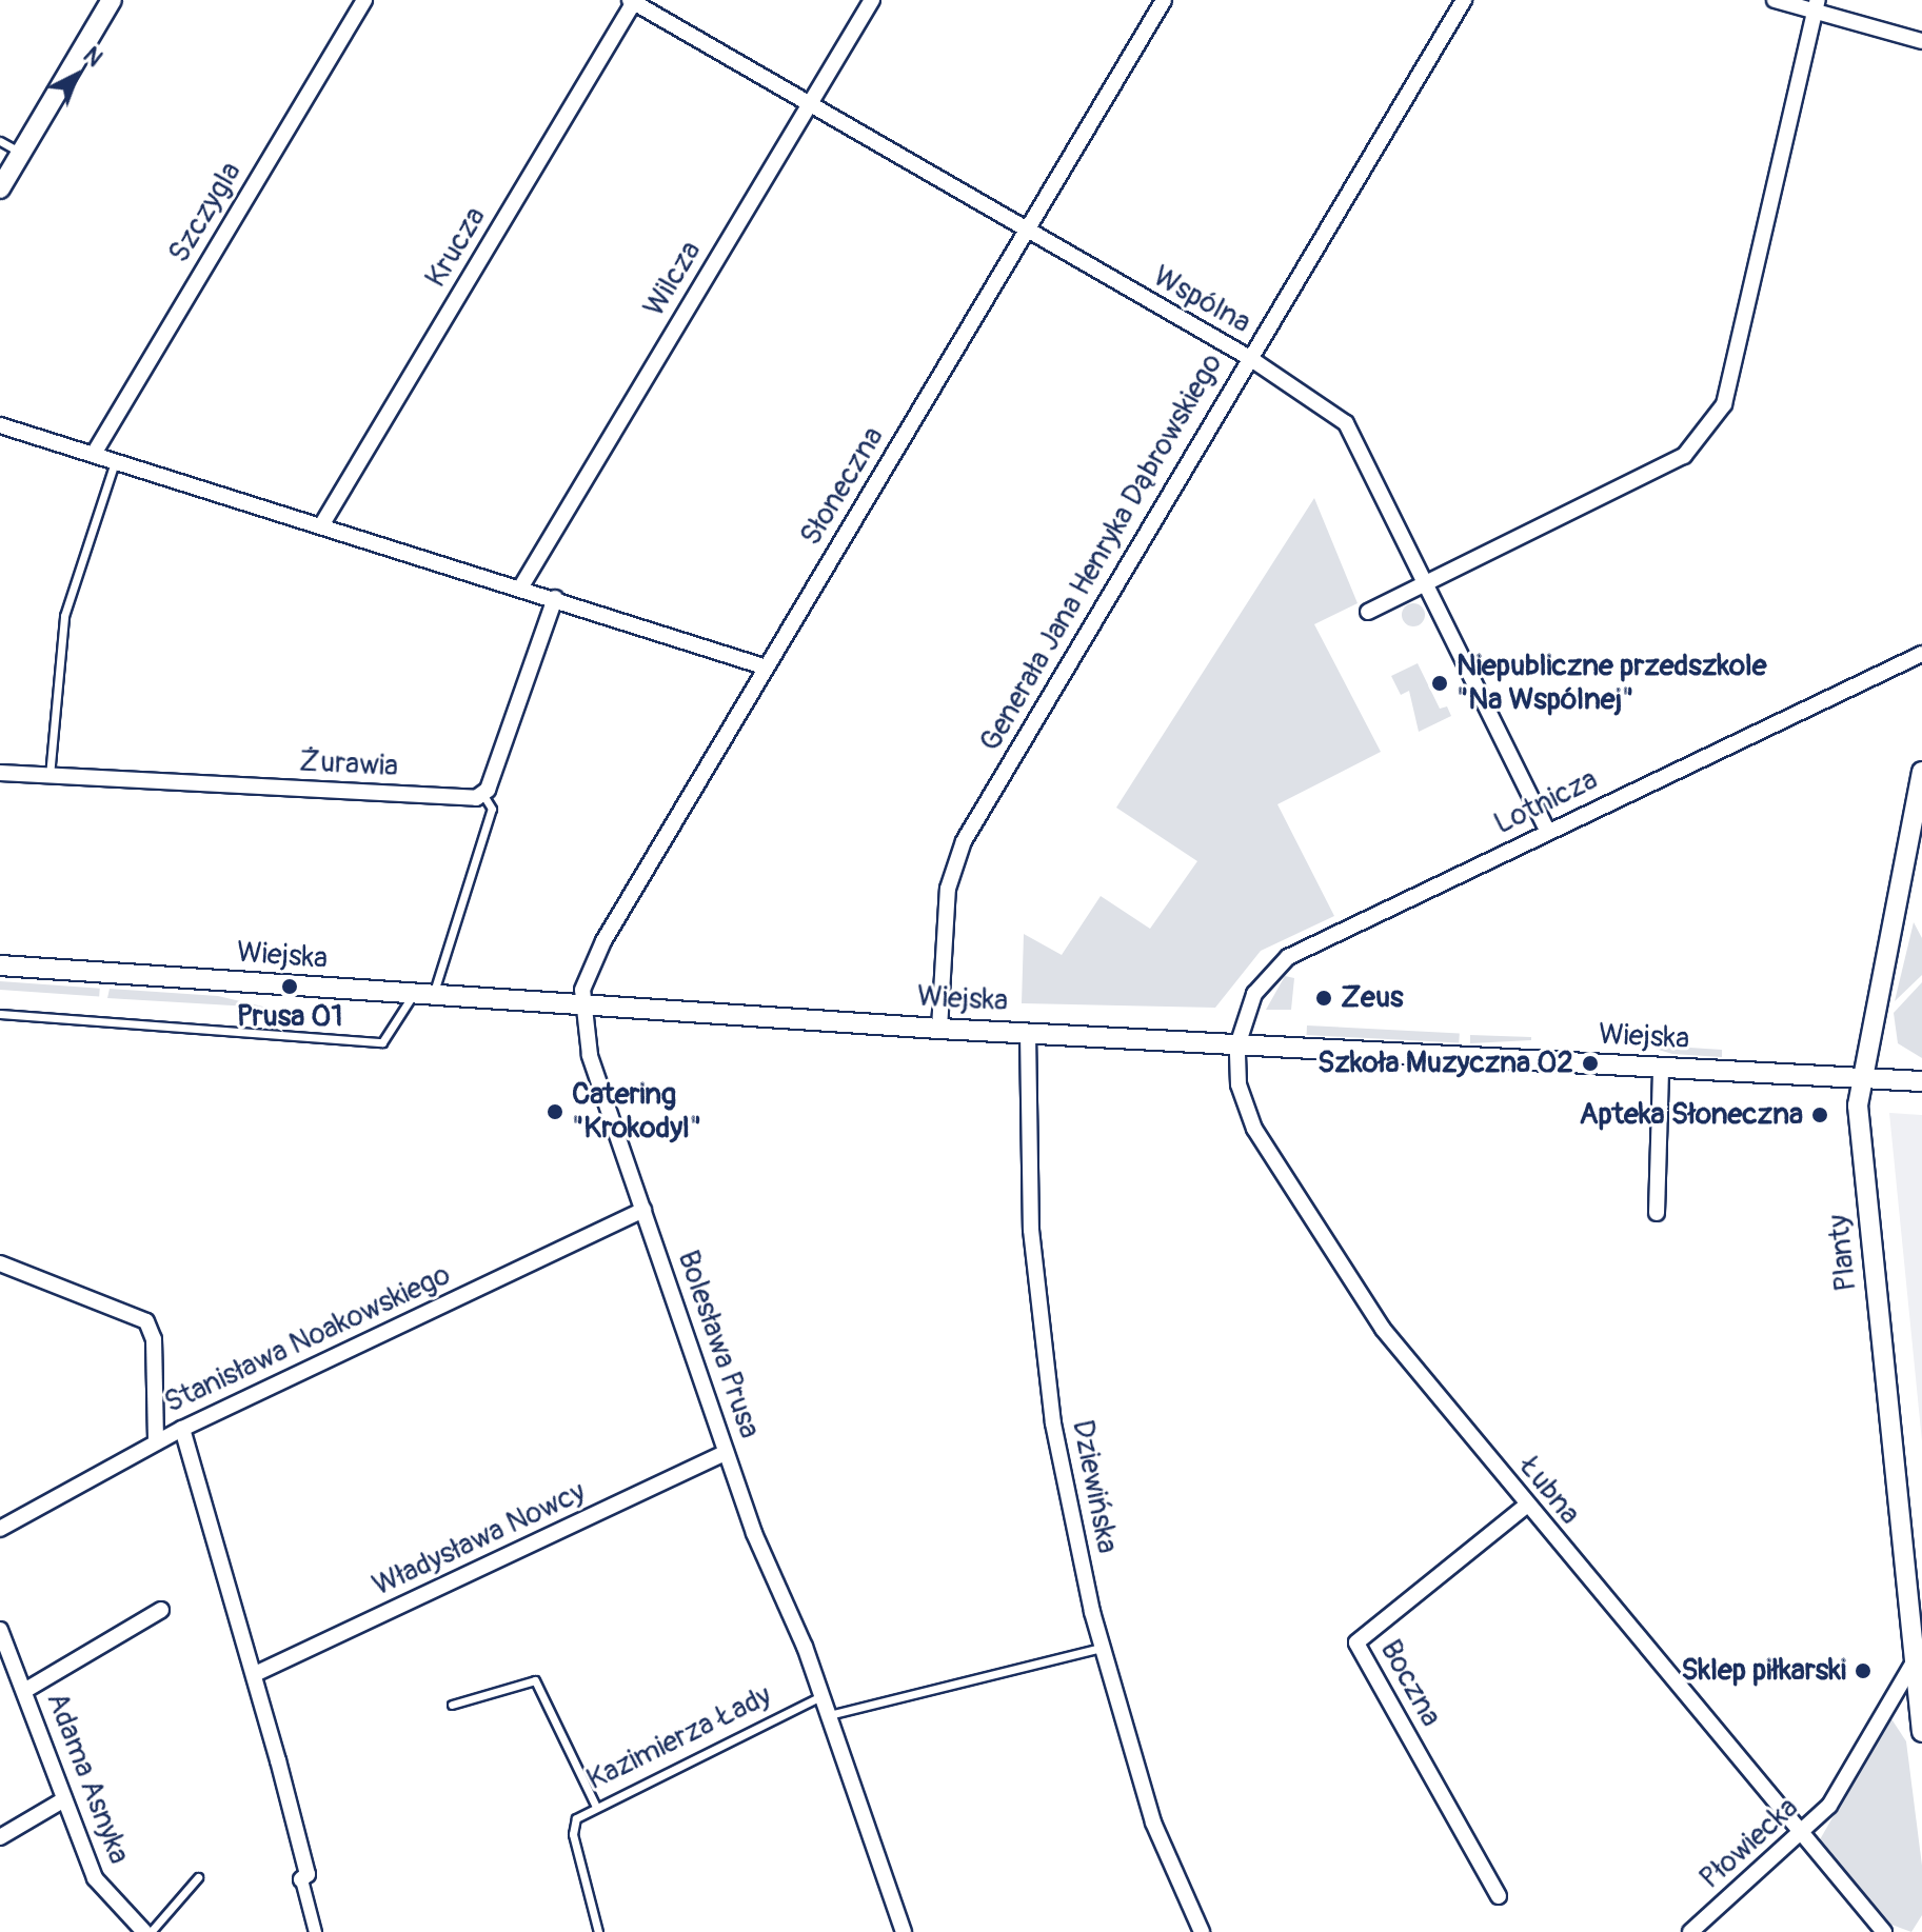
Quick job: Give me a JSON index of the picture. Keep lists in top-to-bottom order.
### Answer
{
  "streets": {
    "street": [
      "Szczygla",
      "Krucza",
      "Wilcza",
      "Wspólna",
      "Słoneczna",
      "Generała Jana Henryka Dąbrowskiego",
      "Żurawia",
      "Lotnicza",
      "Wiejska",
      "Planty",
      "Stanisława Noakowskiego",
      "Bolesława Prusa",
      "Dziewińska",
      "Łubna",
      "Władysława Nowcy",
      "Boczna",
      "Adama Asnyka",
      "Płowiecka"
    ],
    "lane": ["Kazimierza Łady"]
  },
  "crossings": [
    ["Krucza", "Wspólna"],
    ["Wilcza", "Wspólna"],
    ["Wspólna", "Słoneczna"],
    ["Wspólna", "Generała Jana Henryka Dąbrowskiego"],
    ["Wspólna", "Lotnicza"],
    ["Słoneczna", "Wiejska"],
    ["Słoneczna", "Bolesława Prusa"],
    ["Generała Jana Henryka Dąbrowskiego", "Wiejska"],
    ["Lotnicza", "Wiejska"],
    ["Lotnicza", "Łubna"],
    ["Wiejska", "Planty"],
    ["Wiejska", "Bolesława Prusa"],
    ["Wiejska", "Dziewińska"],
    ["Wiejska", "Łubna"],
    ["Planty", "Płowiecka"],
    ["Stanisława Noakowskiego", "Bolesława Prusa"],
    ["Bolesława Prusa", "Władysława Nowcy"],
    ["Bolesława Prusa", "Kazimierza Łady"],
    ["Łubna", "Boczna"],
    ["Łubna", "Płowiecka"]
  ],
  "places": [
    "Niepubliczne przedszkole \"Na Wspólnej\"",
    "Prusa 01",
    "Zeus",
    "Szkoła Muzyczna 02",
    "Catering \"Krokodyl\"",
    "Apteka Słoneczna",
    "Sklep piłkarski"
  ],
  "north": "top right"
}
